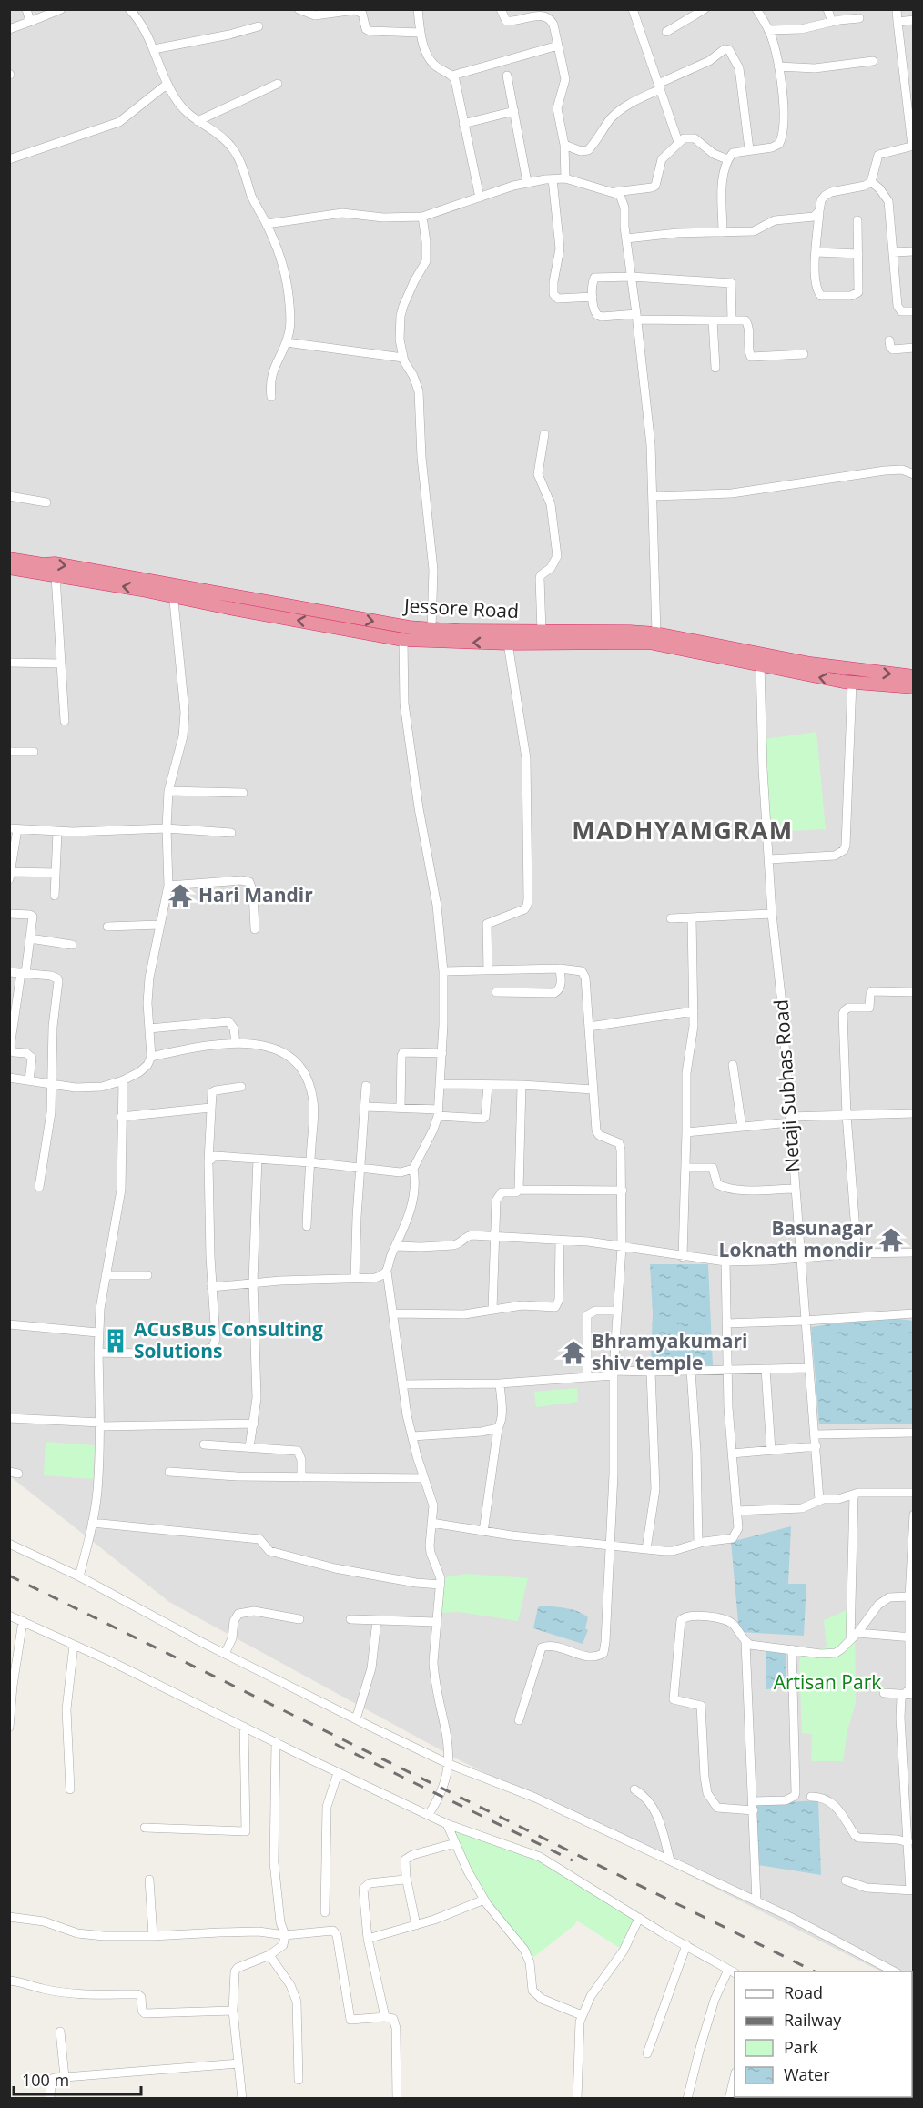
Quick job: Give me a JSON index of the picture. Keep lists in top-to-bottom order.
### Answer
{
  "streets": {
    "highway": ["Jessore Road"],
    "street": ["Netaji Subhas Road"]
  },
  "districts": ["MADHYAMGRAM"],
  "parks": ["Artisan Park"],
  "places": {
    "temple": ["Hari Mandir", "Basunagar Loknath mondir", "Bhramyakumari shiv temple"],
    "building": ["ACusBus Consulting Solutions"]
  },
  "legend": [
    "Road",
    "Railway",
    "Park",
    "Water"
  ],
  "scale_bar": "100 m"
}
